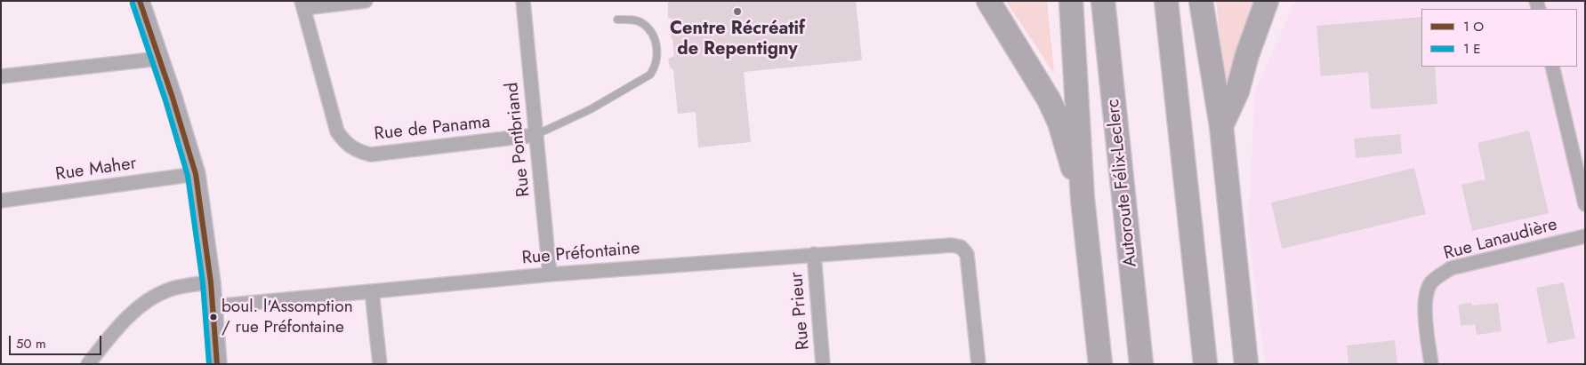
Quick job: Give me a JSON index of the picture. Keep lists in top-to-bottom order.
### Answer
{
  "streets": {
    "highway": ["Autoroute Félix-Leclerc"],
    "street": [
      "Rue de Panama",
      "Rue Pontbriand",
      "Rue Maher",
      "Rue Lanaudière",
      "Rue Préfontaine",
      "Rue Prieur"
    ]
  },
  "crossings": [
    ["Rue de Panama", "Rue Pontbriand"],
    ["Rue Pontbriand", "Rue Préfontaine"],
    ["Rue Préfontaine", "Rue Prieur"]
  ],
  "places": ["Centre Récréatif de Repentigny", "boul. l'Assomption / rue Préfontaine"],
  "legend": ["1 O", "1 E"],
  "scale_bar": "50 m"
}
